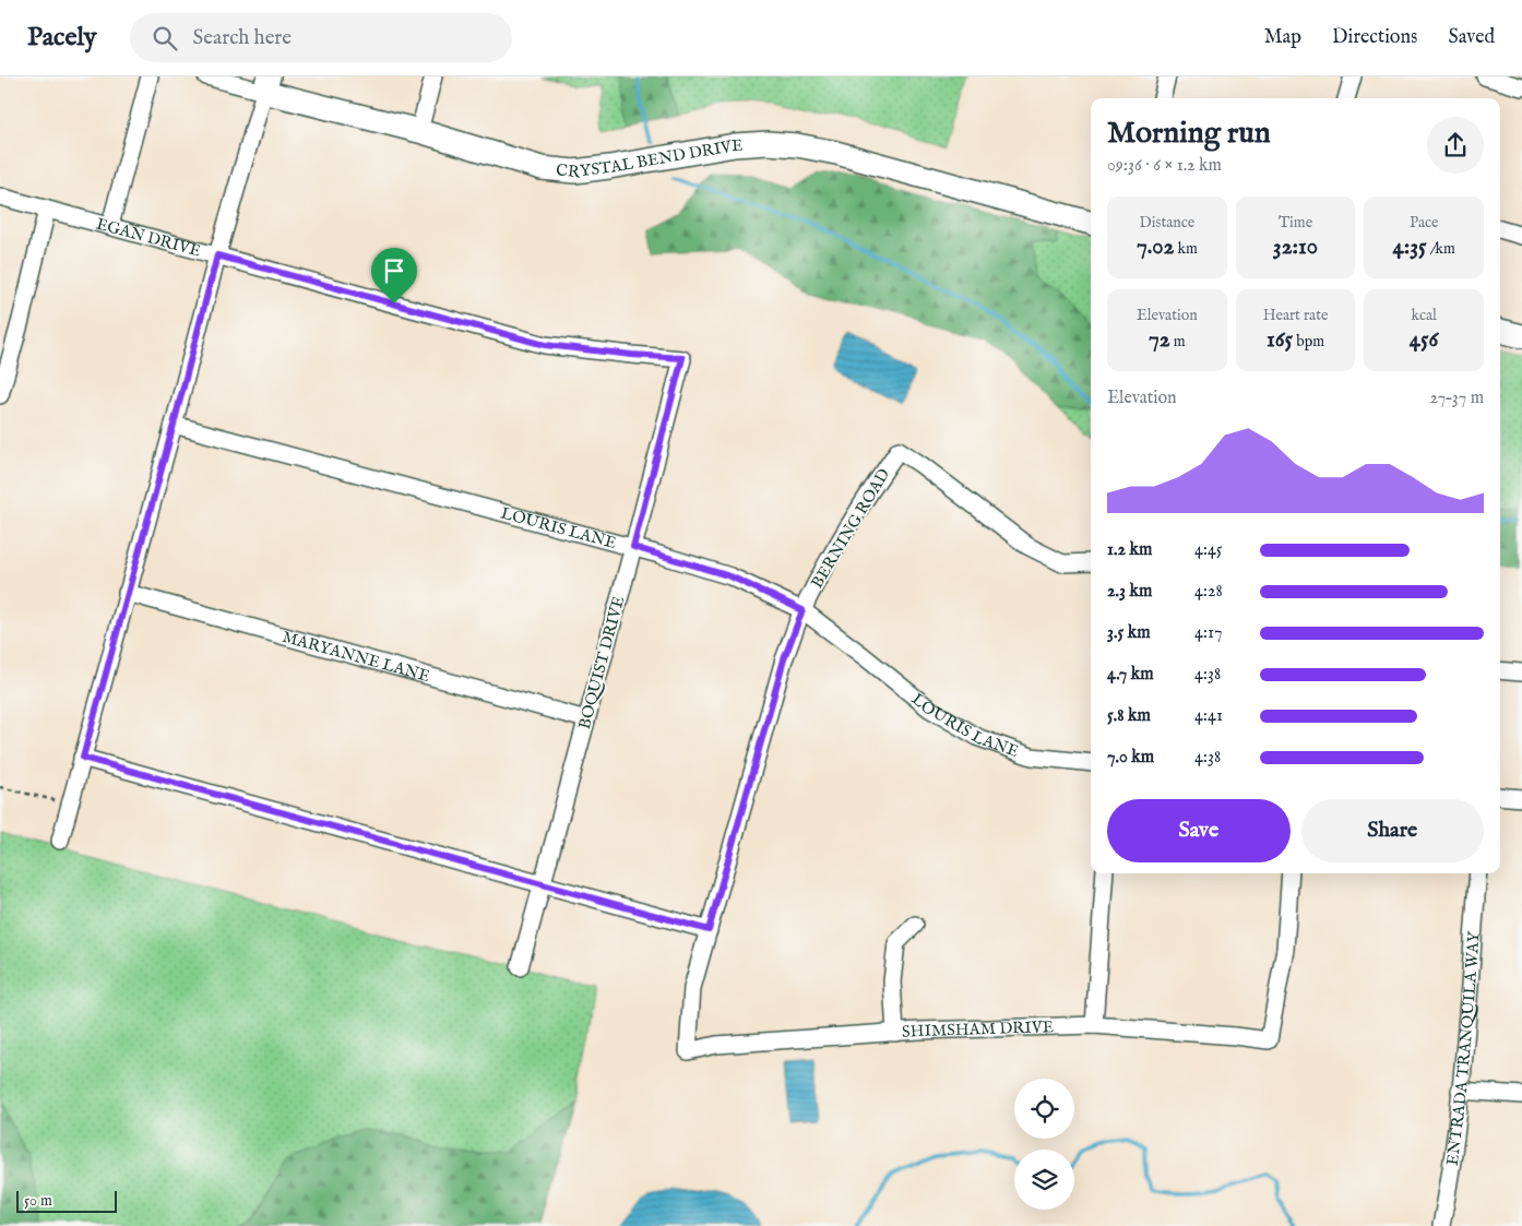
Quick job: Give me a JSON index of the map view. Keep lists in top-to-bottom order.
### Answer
{
  "streets": {
    "street": [
      "CRYSTAL BEND DRIVE",
      "EGAN DRIVE",
      "LOURIS LANE",
      "BERNING ROAD",
      "MARYANNE LANE",
      "BOQUIST DRIVE",
      "SHIMSHAM DRIVE",
      "ENTRADA TRANQUILA WAY"
    ]
  },
  "crossings": [
    ["EGAN DRIVE", "BOQUIST DRIVE"],
    ["LOURIS LANE", "BERNING ROAD"],
    ["LOURIS LANE", "BOQUIST DRIVE"],
    ["BERNING ROAD", "SHIMSHAM DRIVE"],
    ["MARYANNE LANE", "BOQUIST DRIVE"]
  ],
  "scale_bar": "50 m",
  "page": {
    "header": "Pacely",
    "search": "Search here",
    "nav": ["Map", "Directions", "Saved"],
    "heading": ["Morning run", "09:36 · 6 × 1.2 km"],
    "stats": [
      ["Distance", "7.02 km"],
      ["Time", "32:10"],
      ["Pace", "4:35 /km"],
      ["Elevation", "72 m"],
      ["Heart rate", "165 bpm"],
      ["kcal", "456"]
    ],
    "chart": ["Elevation", "27–37 m"],
    "list": [
      {
        "name": "1.2 km",
        "note": "4:45"
      },
      {
        "name": "2.3 km",
        "note": "4:28"
      },
      {
        "name": "3.5 km",
        "note": "4:17"
      },
      {
        "name": "4.7 km",
        "note": "4:38"
      },
      {
        "name": "5.8 km",
        "note": "4:41"
      },
      {
        "name": "7.0 km",
        "note": "4:38"
      }
    ],
    "buttons": ["Save", "Share"],
    "scale": "50 m"
  }
}
